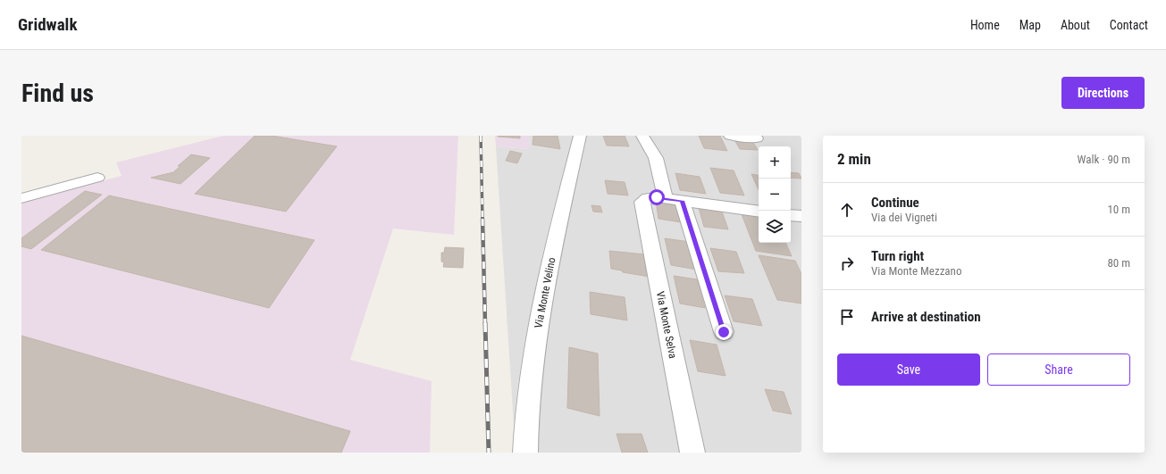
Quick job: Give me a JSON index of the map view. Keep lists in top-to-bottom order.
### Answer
{
  "streets": {
    "street": ["Via Monte Velino", "Via Monte Selva"]
  },
  "page": {
    "header": "Gridwalk",
    "nav": [
      "Home",
      "Map",
      "About",
      "Contact"
    ],
    "buttons": [
      "Directions",
      ["Save", "Share"]
    ],
    "title": "Find us",
    "heading": ["2 min", "Walk · 90 m"],
    "map_buttons": ["+", "−"],
    "list": [
      ["Continue", "Via dei Vigneti", "10 m"],
      ["Turn right", "Via Monte Mezzano", "80 m"],
      "Arrive at destination"
    ]
  }
}
